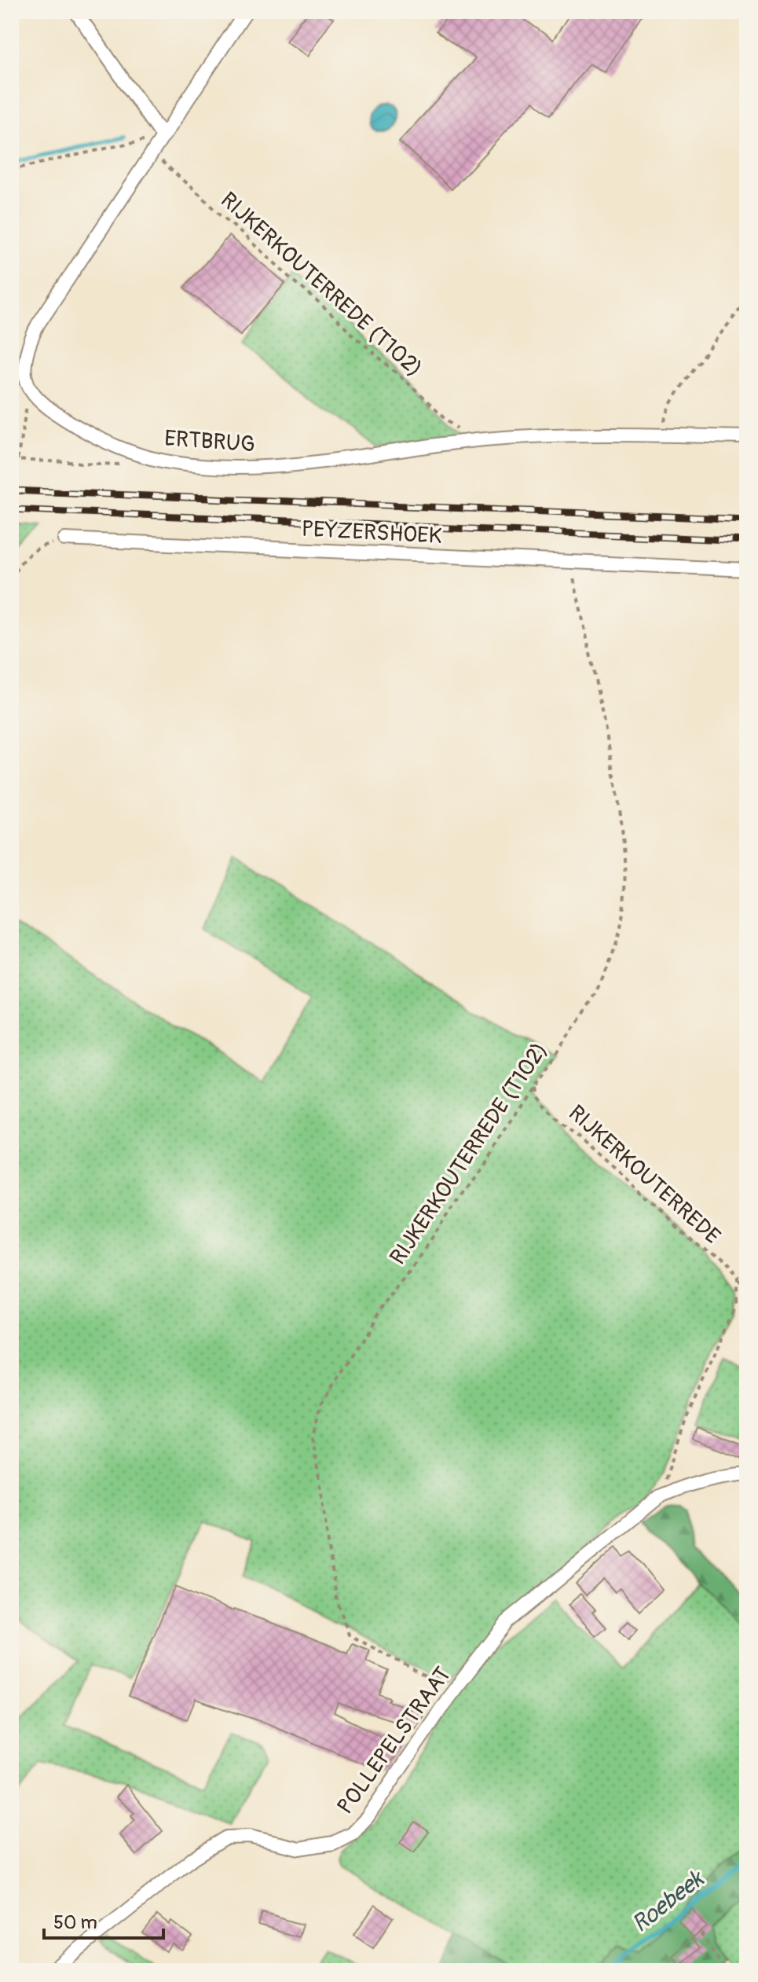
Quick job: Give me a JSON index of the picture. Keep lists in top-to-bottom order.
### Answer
{
  "streets": {
    "street": ["ERTBRUG", "PEYZERSHOEK", "POLLEPELSTRAAT"],
    "path": ["RIJKERKOUTERREDE (T102)", "RIJKERKOUTERREDE"]
  },
  "crossings": [
    ["RIJKERKOUTERREDE (T102)", "ERTBRUG"],
    ["RIJKERKOUTERREDE (T102)", "PEYZERSHOEK"],
    ["RIJKERKOUTERREDE (T102)", "RIJKERKOUTERREDE"],
    ["RIJKERKOUTERREDE (T102)", "POLLEPELSTRAAT"]
  ],
  "water": ["Roebeek"],
  "scale_bar": "50 m"
}
